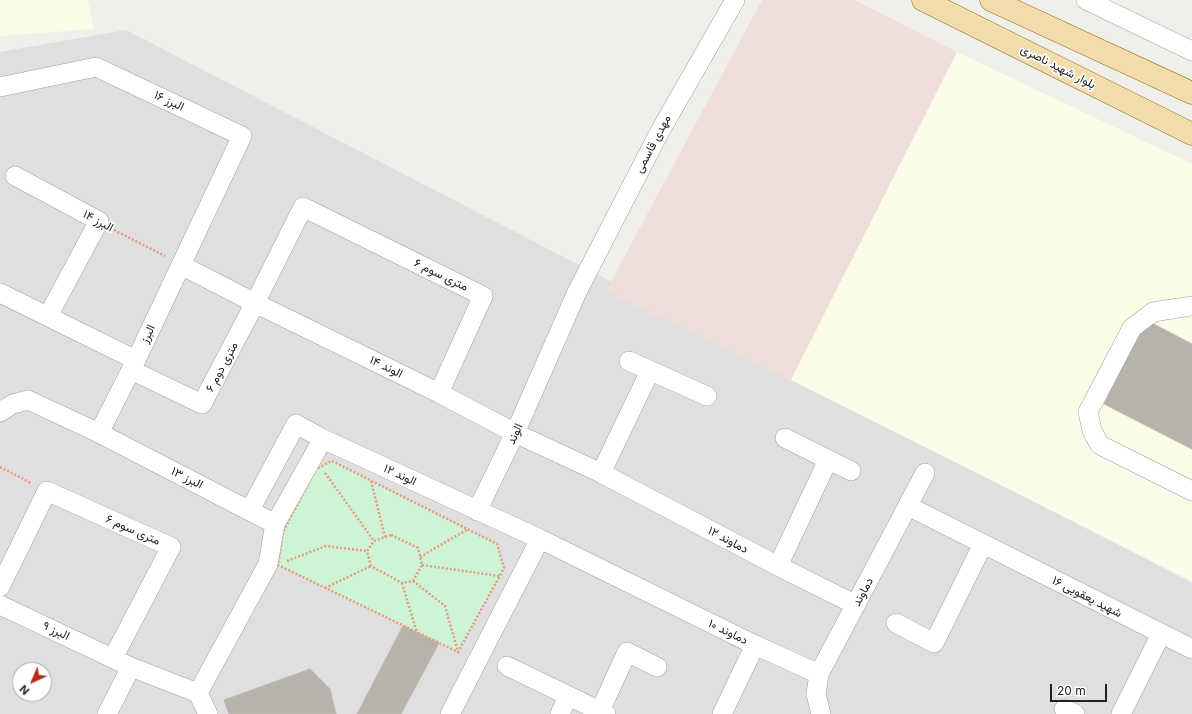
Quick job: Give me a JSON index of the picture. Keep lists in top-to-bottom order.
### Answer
{
  "streets": {
    "main road": ["بلوار شهید ناصری"],
    "street": [
      "البرز ۱۶",
      "مهدی قاسمی",
      "البرز ۱۴",
      "۶ متری سوم",
      "البرز",
      "۶ متری دوم",
      "الوند ۱۴",
      "الوند",
      "الوند ۱۲",
      "البرز ۱۳",
      "دماوند ۱۲",
      "دماوند",
      "شهید یعقوبی ۱۶",
      "البرز ۹",
      "دماوند ۱۰"
    ]
  },
  "crossings": [
    ["البرز ۱۶", "البرز"],
    ["مهدی قاسمی", "الوند"],
    ["البرز ۱۴", "البرز"],
    ["البرز ۱۴", "الوند ۱۴"],
    ["۶ متری سوم", "۶ متری دوم"],
    ["۶ متری سوم", "الوند ۱۴"],
    ["۶ متری سوم", "البرز ۹"],
    ["البرز", "۶ متری دوم"],
    ["البرز", "الوند ۱۴"],
    ["البرز", "البرز ۱۳"],
    ["۶ متری دوم", "الوند ۱۴"],
    ["الوند ۱۴", "الوند"],
    ["الوند ۱۴", "دماوند ۱۲"],
    ["الوند", "الوند ۱۲"],
    ["الوند", "دماوند ۱۲"],
    ["الوند ۱۲", "البرز ۱۳"],
    ["دماوند ۱۲", "دماوند"],
    ["دماوند", "شهید یعقوبی ۱۶"],
    ["دماوند", "دماوند ۱۰"]
  ],
  "scale_bar": "20 m",
  "north": "bottom left"
}
